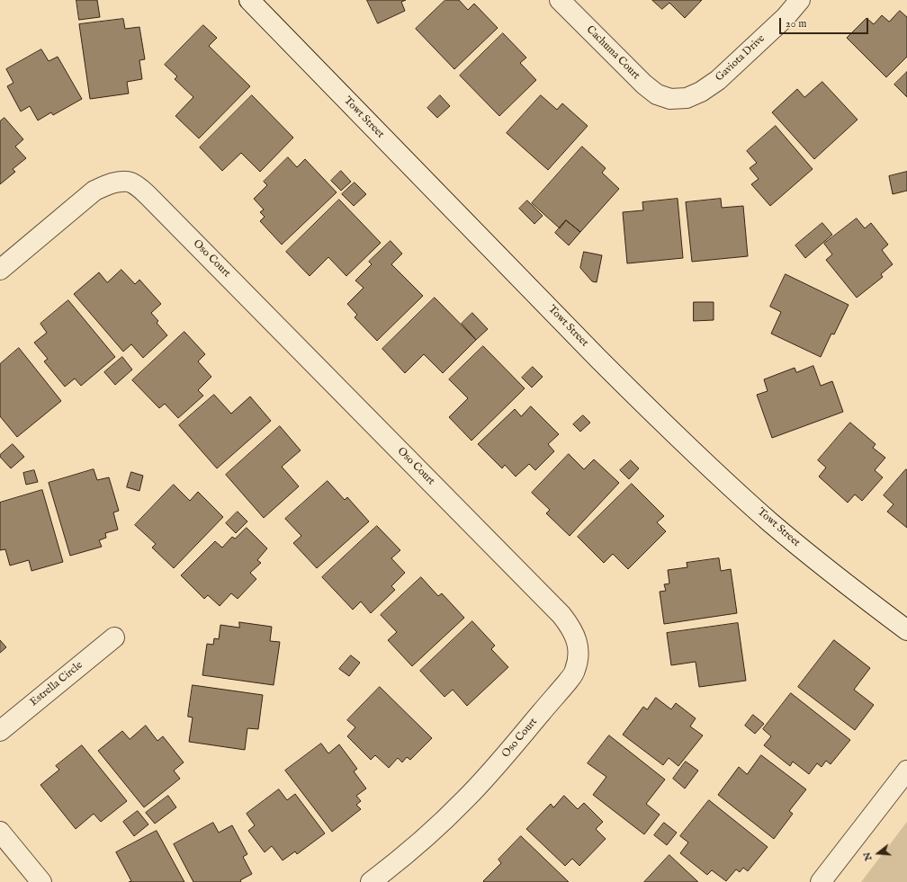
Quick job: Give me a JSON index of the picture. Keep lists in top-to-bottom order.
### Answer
{
  "streets": {
    "street": [
      "Cachuma Court",
      "Gaviota Drive",
      "Towt Street",
      "Oso Court",
      "Estrella Circle"
    ]
  },
  "crossings": [
    ["Cachuma Court", "Gaviota Drive"]
  ],
  "scale_bar": "20 m",
  "north": "left"
}
